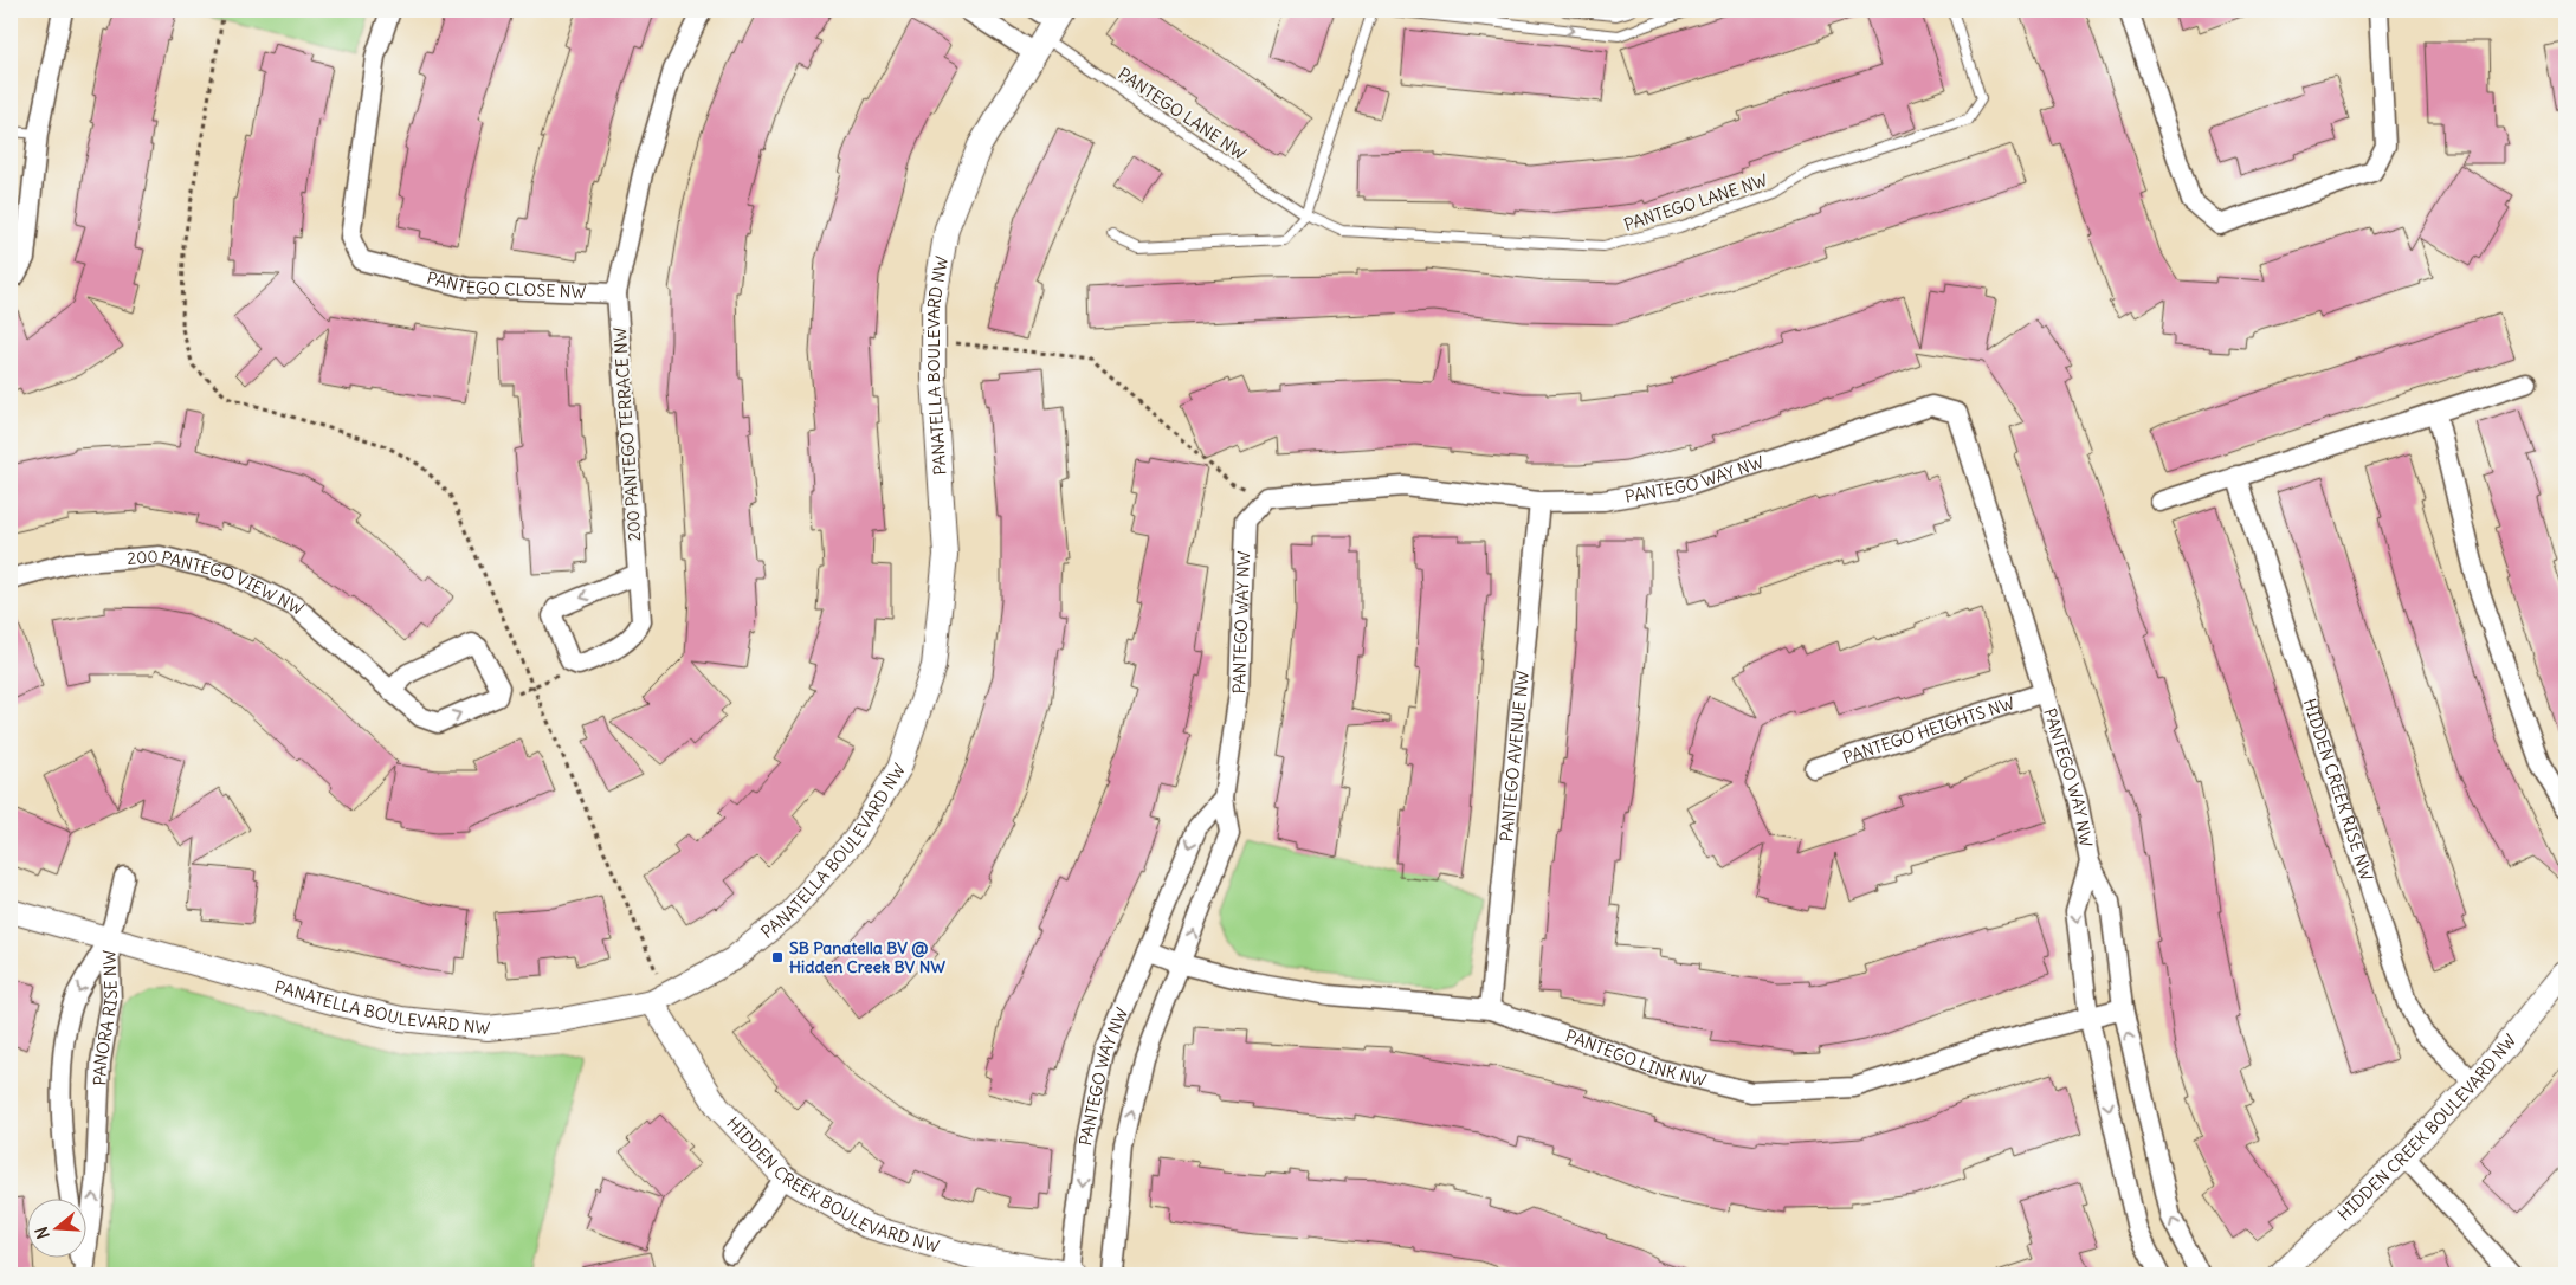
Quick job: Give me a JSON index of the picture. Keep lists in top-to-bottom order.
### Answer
{
  "streets": {
    "street": [
      "PANTEGO CLOSE NW",
      "PANATELLA BOULEVARD NW",
      "200 PANTEGO TERRACE NW",
      "PANTEGO WAY NW",
      "200 PANTEGO VIEW NW",
      "PANTEGO HEIGHTS NW",
      "PANTEGO AVENUE NW",
      "HIDDEN CREEK RISE NW",
      "PANORA RISE NW",
      "PANTEGO LINK NW",
      "HIDDEN CREEK BOULEVARD NW"
    ],
    "lane": ["PANTEGO LANE NW"]
  },
  "crossings": [
    ["PANTEGO LANE NW", "PANATELLA BOULEVARD NW"],
    ["PANTEGO CLOSE NW", "200 PANTEGO TERRACE NW"],
    ["PANATELLA BOULEVARD NW", "PANORA RISE NW"],
    ["PANATELLA BOULEVARD NW", "HIDDEN CREEK BOULEVARD NW"],
    ["PANTEGO WAY NW", "PANTEGO HEIGHTS NW"],
    ["PANTEGO WAY NW", "PANTEGO AVENUE NW"],
    ["PANTEGO WAY NW", "PANTEGO LINK NW"],
    ["PANTEGO WAY NW", "HIDDEN CREEK BOULEVARD NW"],
    ["PANTEGO AVENUE NW", "PANTEGO LINK NW"],
    ["HIDDEN CREEK RISE NW", "HIDDEN CREEK BOULEVARD NW"]
  ],
  "places": {
    "transit": ["SB Panatella BV @ Hidden Creek BV NW"]
  },
  "north": "left"
}
